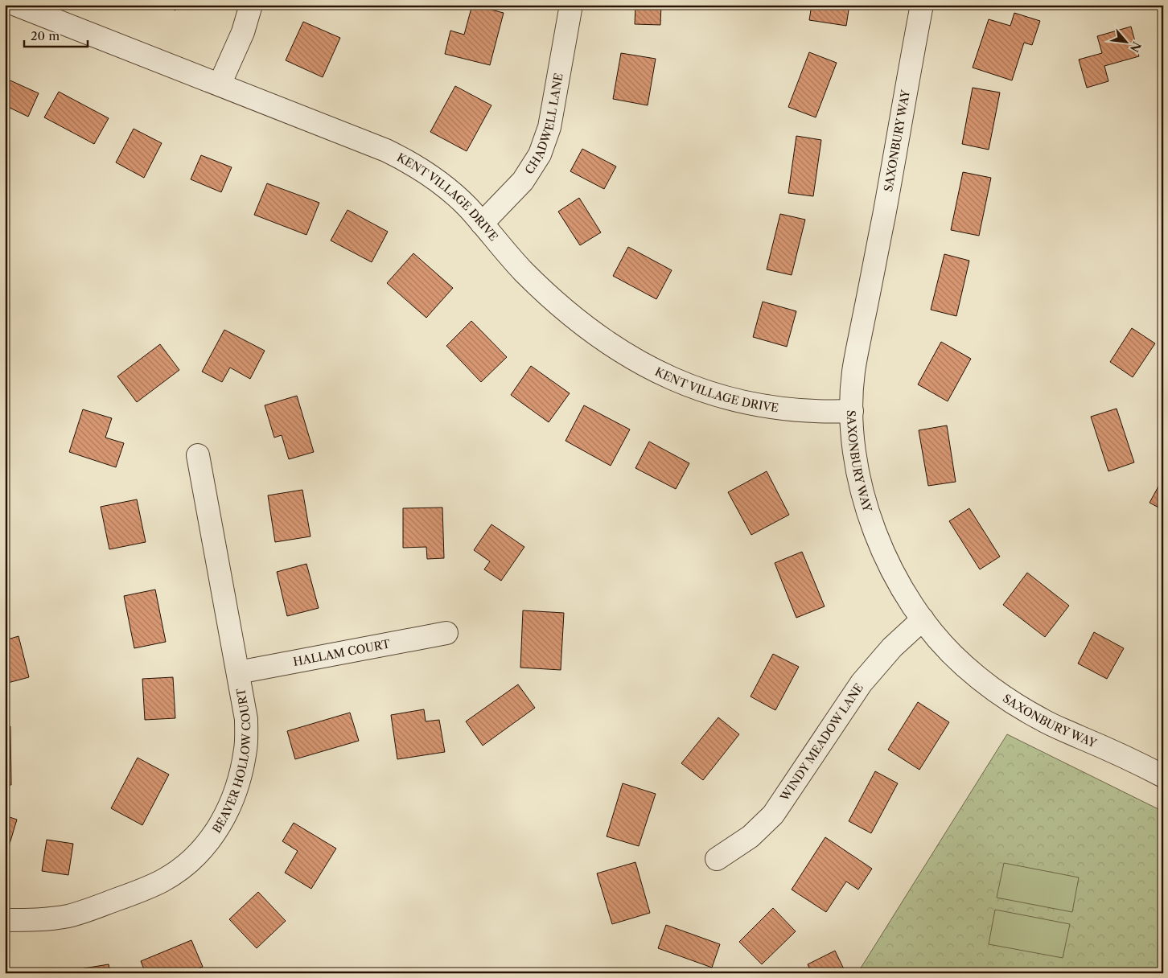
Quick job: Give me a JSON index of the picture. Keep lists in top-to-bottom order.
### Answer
{
  "streets": {
    "street": [
      "CHADWELL LANE",
      "SAXONBURY WAY",
      "KENT VILLAGE DRIVE",
      "HALLAM COURT",
      "WINDY MEADOW LANE",
      "BEAVER HOLLOW COURT"
    ]
  },
  "crossings": [
    ["CHADWELL LANE", "KENT VILLAGE DRIVE"],
    ["SAXONBURY WAY", "KENT VILLAGE DRIVE"],
    ["SAXONBURY WAY", "WINDY MEADOW LANE"],
    ["HALLAM COURT", "BEAVER HOLLOW COURT"]
  ],
  "scale_bar": "20 m",
  "north": "bottom right"
}
